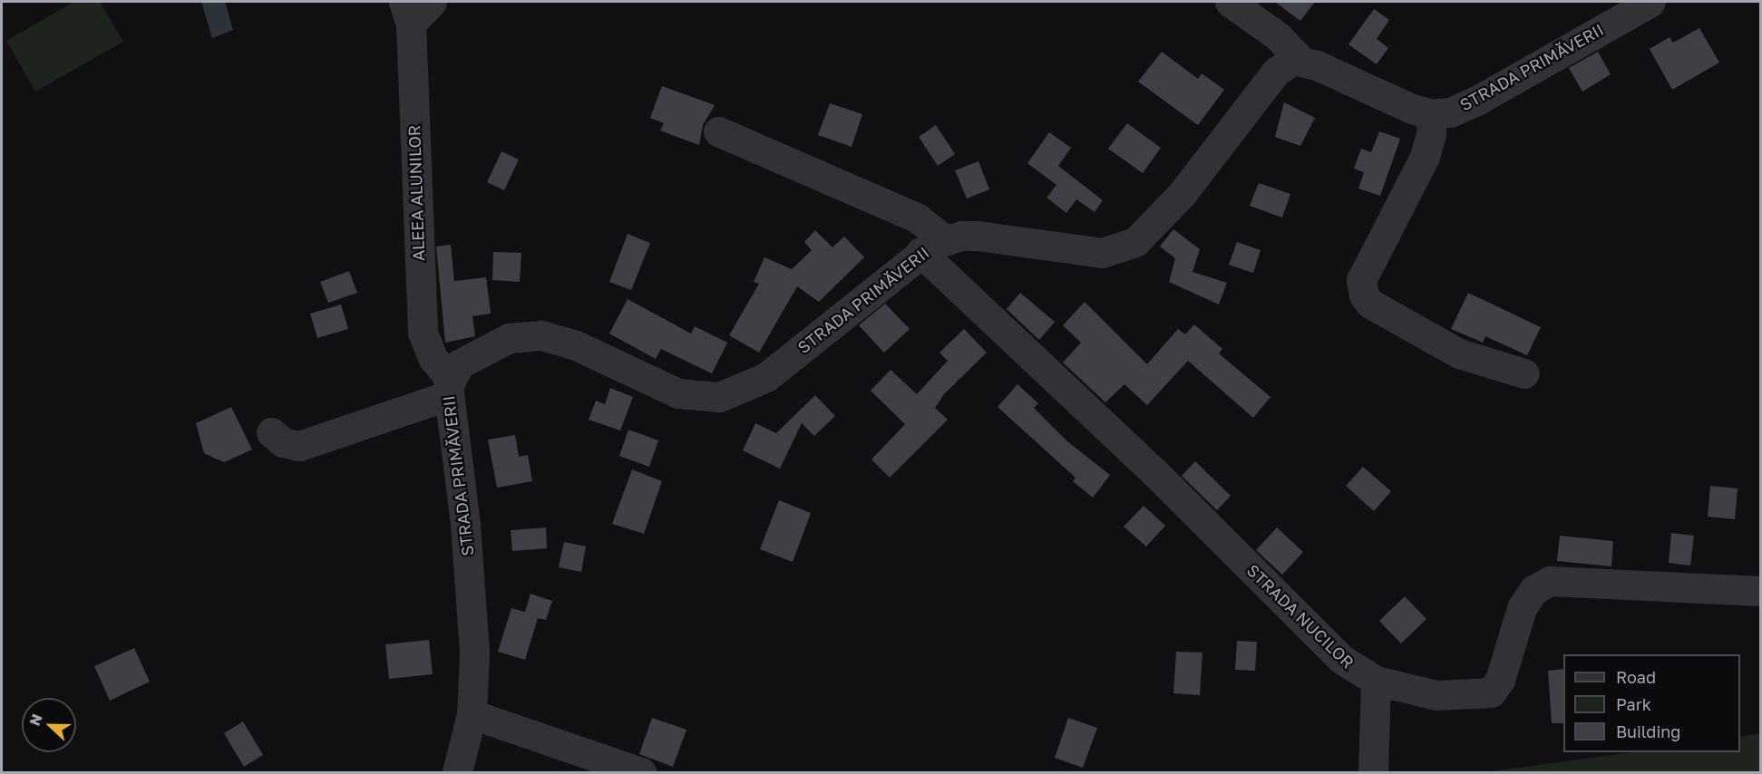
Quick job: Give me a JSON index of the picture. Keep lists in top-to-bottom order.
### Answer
{
  "streets": {
    "street": ["STRADA PRIMĂVERII", "ALEEA ALUNILOR", "STRADA NUCILOR"]
  },
  "crossings": [
    ["STRADA PRIMĂVERII", "ALEEA ALUNILOR"],
    ["STRADA PRIMĂVERII", "STRADA NUCILOR"]
  ],
  "legend": ["Road", "Park", "Building"],
  "north": "left"
}
